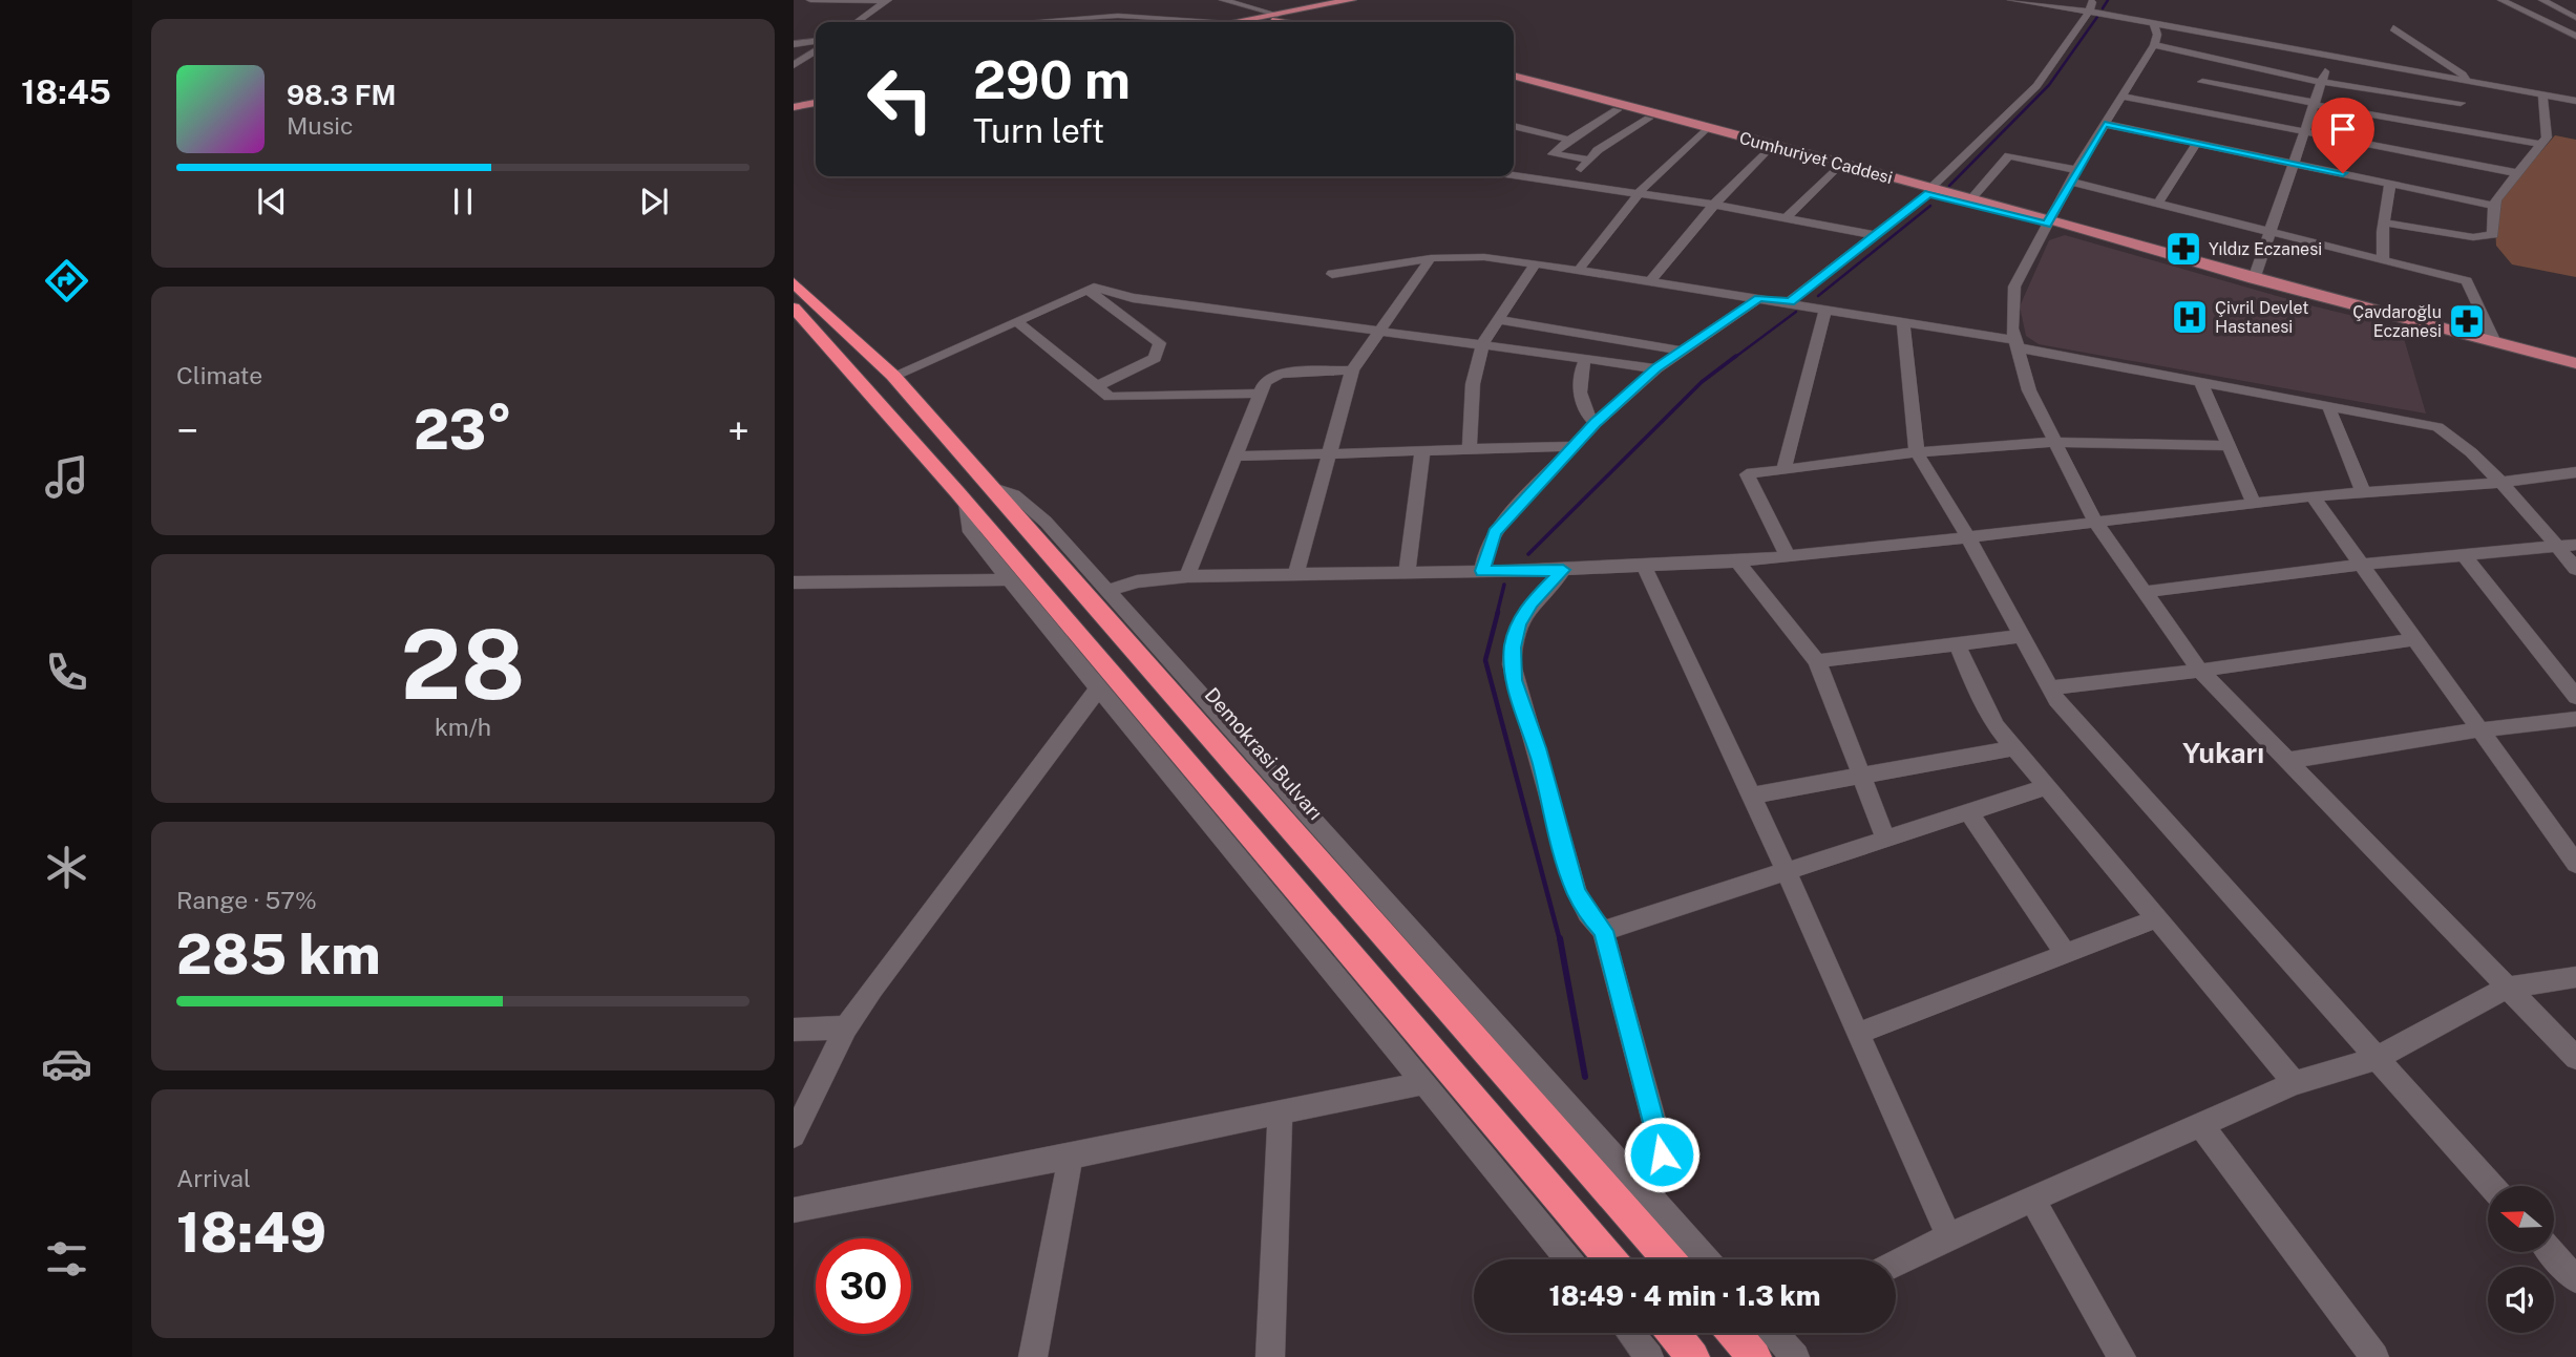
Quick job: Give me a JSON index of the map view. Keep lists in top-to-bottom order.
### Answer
{
  "streets": {
    "highway": ["Demokrasi Bulvarı"],
    "main road": ["Cumhuriyet Caddesi"]
  },
  "districts": ["Yukarı"],
  "places": {
    "pharmacy": ["Yıldız Eczanesi", "Çavdaroğlu Eczanesi"],
    "hospital": ["Çivril Devlet Hastanesi"]
  },
  "north": "left",
  "page": {
    "tabs": "18:45",
    "turn": ["290 m", "Turn left"],
    "song": ["98.3 FM", "Music"],
    "tile": [
      "Climate",
      ["28", "km/h"],
      ["Range · 57%", "285 km"],
      ["Arrival", "18:49"]
    ],
    "heat": ["−", "23°", "+"],
    "limit": "30",
    "trip": "18:49 · 4 min · 1.3 km"
  }
}
